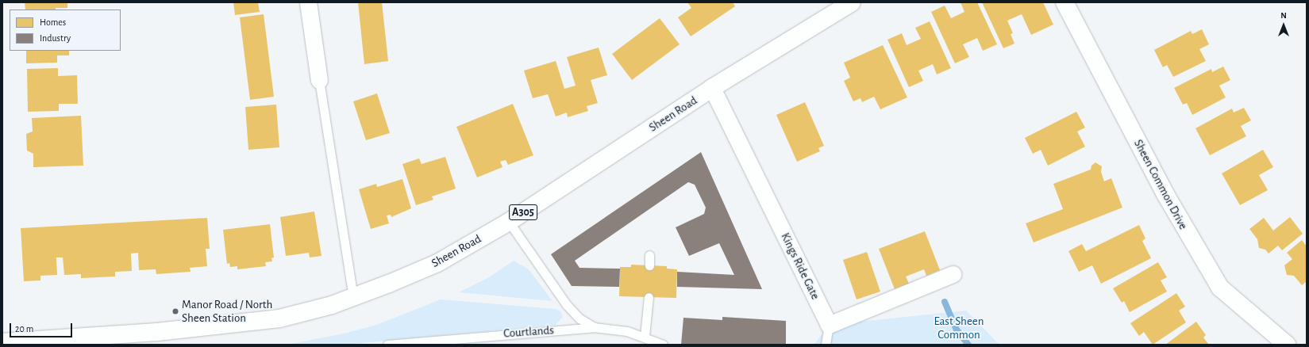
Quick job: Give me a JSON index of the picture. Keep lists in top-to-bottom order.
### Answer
{
  "streets": {
    "main road": ["Sheen Road", "Sheen Common Drive", "A305"],
    "street": ["Kings Ride Gate"],
    "lane": ["Courtlands"]
  },
  "crossings": [
    ["Sheen Road", "Kings Ride Gate"],
    ["Sheen Road", "Courtlands"]
  ],
  "parks": ["East Sheen Common"],
  "places": ["Manor Road / North Sheen Station"],
  "legend": ["Homes", "Industry"],
  "scale_bar": "20 m",
  "north": "top"
}
